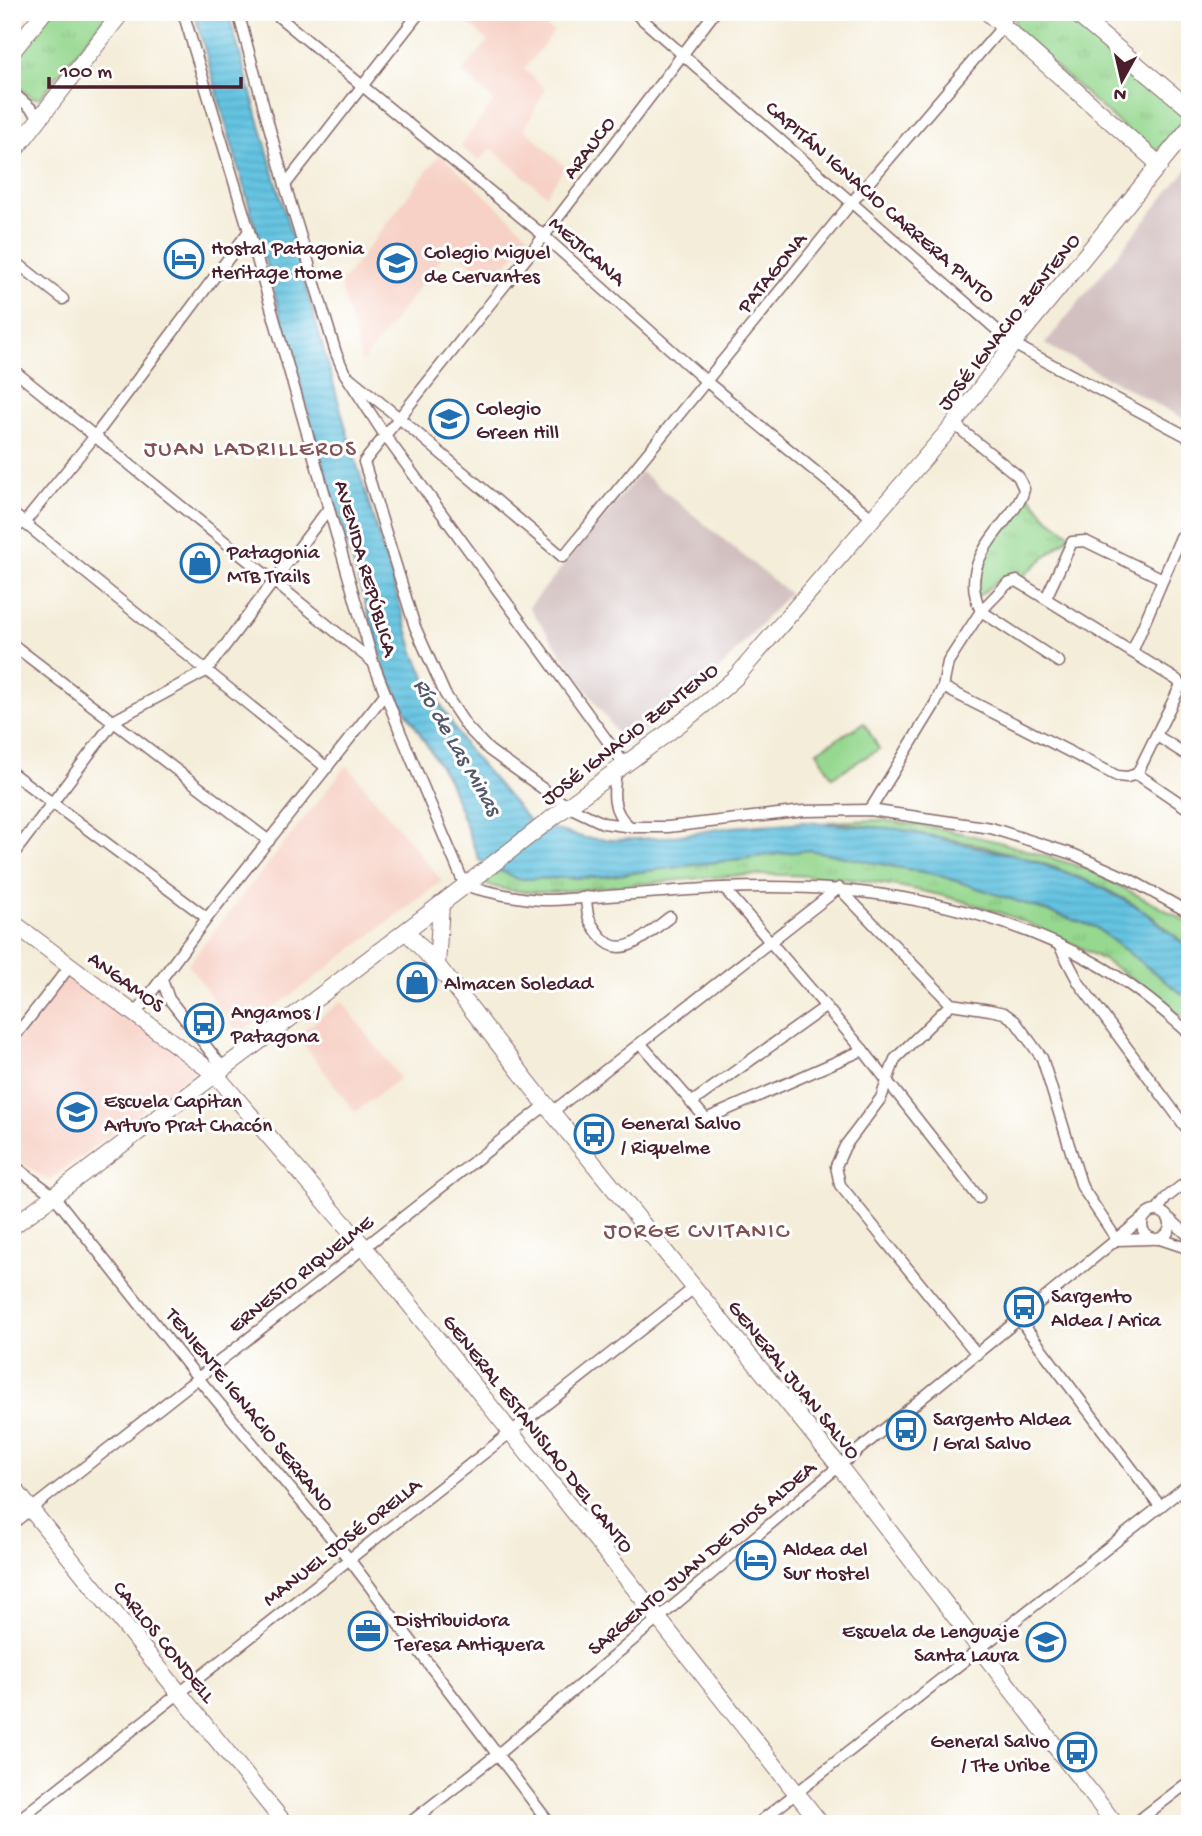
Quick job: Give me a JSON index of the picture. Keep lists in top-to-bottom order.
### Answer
{
  "streets": {
    "street": [
      "ARAUCO",
      "CAPITÁN IGNACIO CARRERA PINTO",
      "MEJICANA",
      "PATAGONA",
      "JOSÉ IGNACIO ZENTENO",
      "AVENIDA REPÚBLICA",
      "ANGAMOS",
      "ERNESTO RIQUELME",
      "GENERAL JUAN SALVO",
      "TENIENTE IGNACIO SERRANO",
      "GENERAL ESTANISLAO DEL CANTO",
      "MANUEL JOSÉ ORELLA",
      "SARGENTO JUAN DE DIOS ALDEA",
      "CARLOS CONDELL"
    ]
  },
  "crossings": [
    ["ARAUCO", "CAPITÁN IGNACIO CARRERA PINTO"],
    ["ARAUCO", "MEJICANA"],
    ["ARAUCO", "PATAGONA"],
    ["ARAUCO", "JOSÉ IGNACIO ZENTENO"],
    ["CAPITÁN IGNACIO CARRERA PINTO", "PATAGONA"],
    ["CAPITÁN IGNACIO CARRERA PINTO", "JOSÉ IGNACIO ZENTENO"],
    ["MEJICANA", "PATAGONA"],
    ["MEJICANA", "JOSÉ IGNACIO ZENTENO"],
    ["JOSÉ IGNACIO ZENTENO", "AVENIDA REPÚBLICA"],
    ["JOSÉ IGNACIO ZENTENO", "ANGAMOS"],
    ["JOSÉ IGNACIO ZENTENO", "GENERAL JUAN SALVO"],
    ["JOSÉ IGNACIO ZENTENO", "TENIENTE IGNACIO SERRANO"],
    ["JOSÉ IGNACIO ZENTENO", "GENERAL ESTANISLAO DEL CANTO"],
    ["ANGAMOS", "GENERAL ESTANISLAO DEL CANTO"],
    ["ERNESTO RIQUELME", "GENERAL JUAN SALVO"],
    ["ERNESTO RIQUELME", "TENIENTE IGNACIO SERRANO"],
    ["ERNESTO RIQUELME", "GENERAL ESTANISLAO DEL CANTO"],
    ["ERNESTO RIQUELME", "CARLOS CONDELL"],
    ["GENERAL JUAN SALVO", "MANUEL JOSÉ ORELLA"],
    ["GENERAL JUAN SALVO", "SARGENTO JUAN DE DIOS ALDEA"],
    ["TENIENTE IGNACIO SERRANO", "MANUEL JOSÉ ORELLA"],
    ["TENIENTE IGNACIO SERRANO", "SARGENTO JUAN DE DIOS ALDEA"],
    ["GENERAL ESTANISLAO DEL CANTO", "MANUEL JOSÉ ORELLA"],
    ["GENERAL ESTANISLAO DEL CANTO", "SARGENTO JUAN DE DIOS ALDEA"],
    ["MANUEL JOSÉ ORELLA", "CARLOS CONDELL"]
  ],
  "districts": ["JUAN LADRILLEROS", "JORGE CVITANIC"],
  "water": ["Río de Las Minas"],
  "places": {
    "hotel": ["Hostal Patagonia Heritage Home", "Aldea del Sur Hostel"],
    "school or university": [
      "Colegio Miguel de Cervantes",
      "Colegio Green Hill",
      "Escuela Capitan Arturo Prat Chacón",
      "Escuela de Lenguaje Santa Laura"
    ],
    "shop": ["Patagonia MTB Trails", "Almacen Soledad"],
    "bus stop": [
      "Angamos / Patagona",
      "General Salvo / Riquelme",
      "Sargento Aldea / Arica",
      "Sargento Aldea / Gral Salvo",
      "General Salvo / Tte Uribe"
    ],
    "office": ["Distribuidora Teresa Antiquera"]
  },
  "scale_bar": "100 m",
  "north": "bottom"
}
